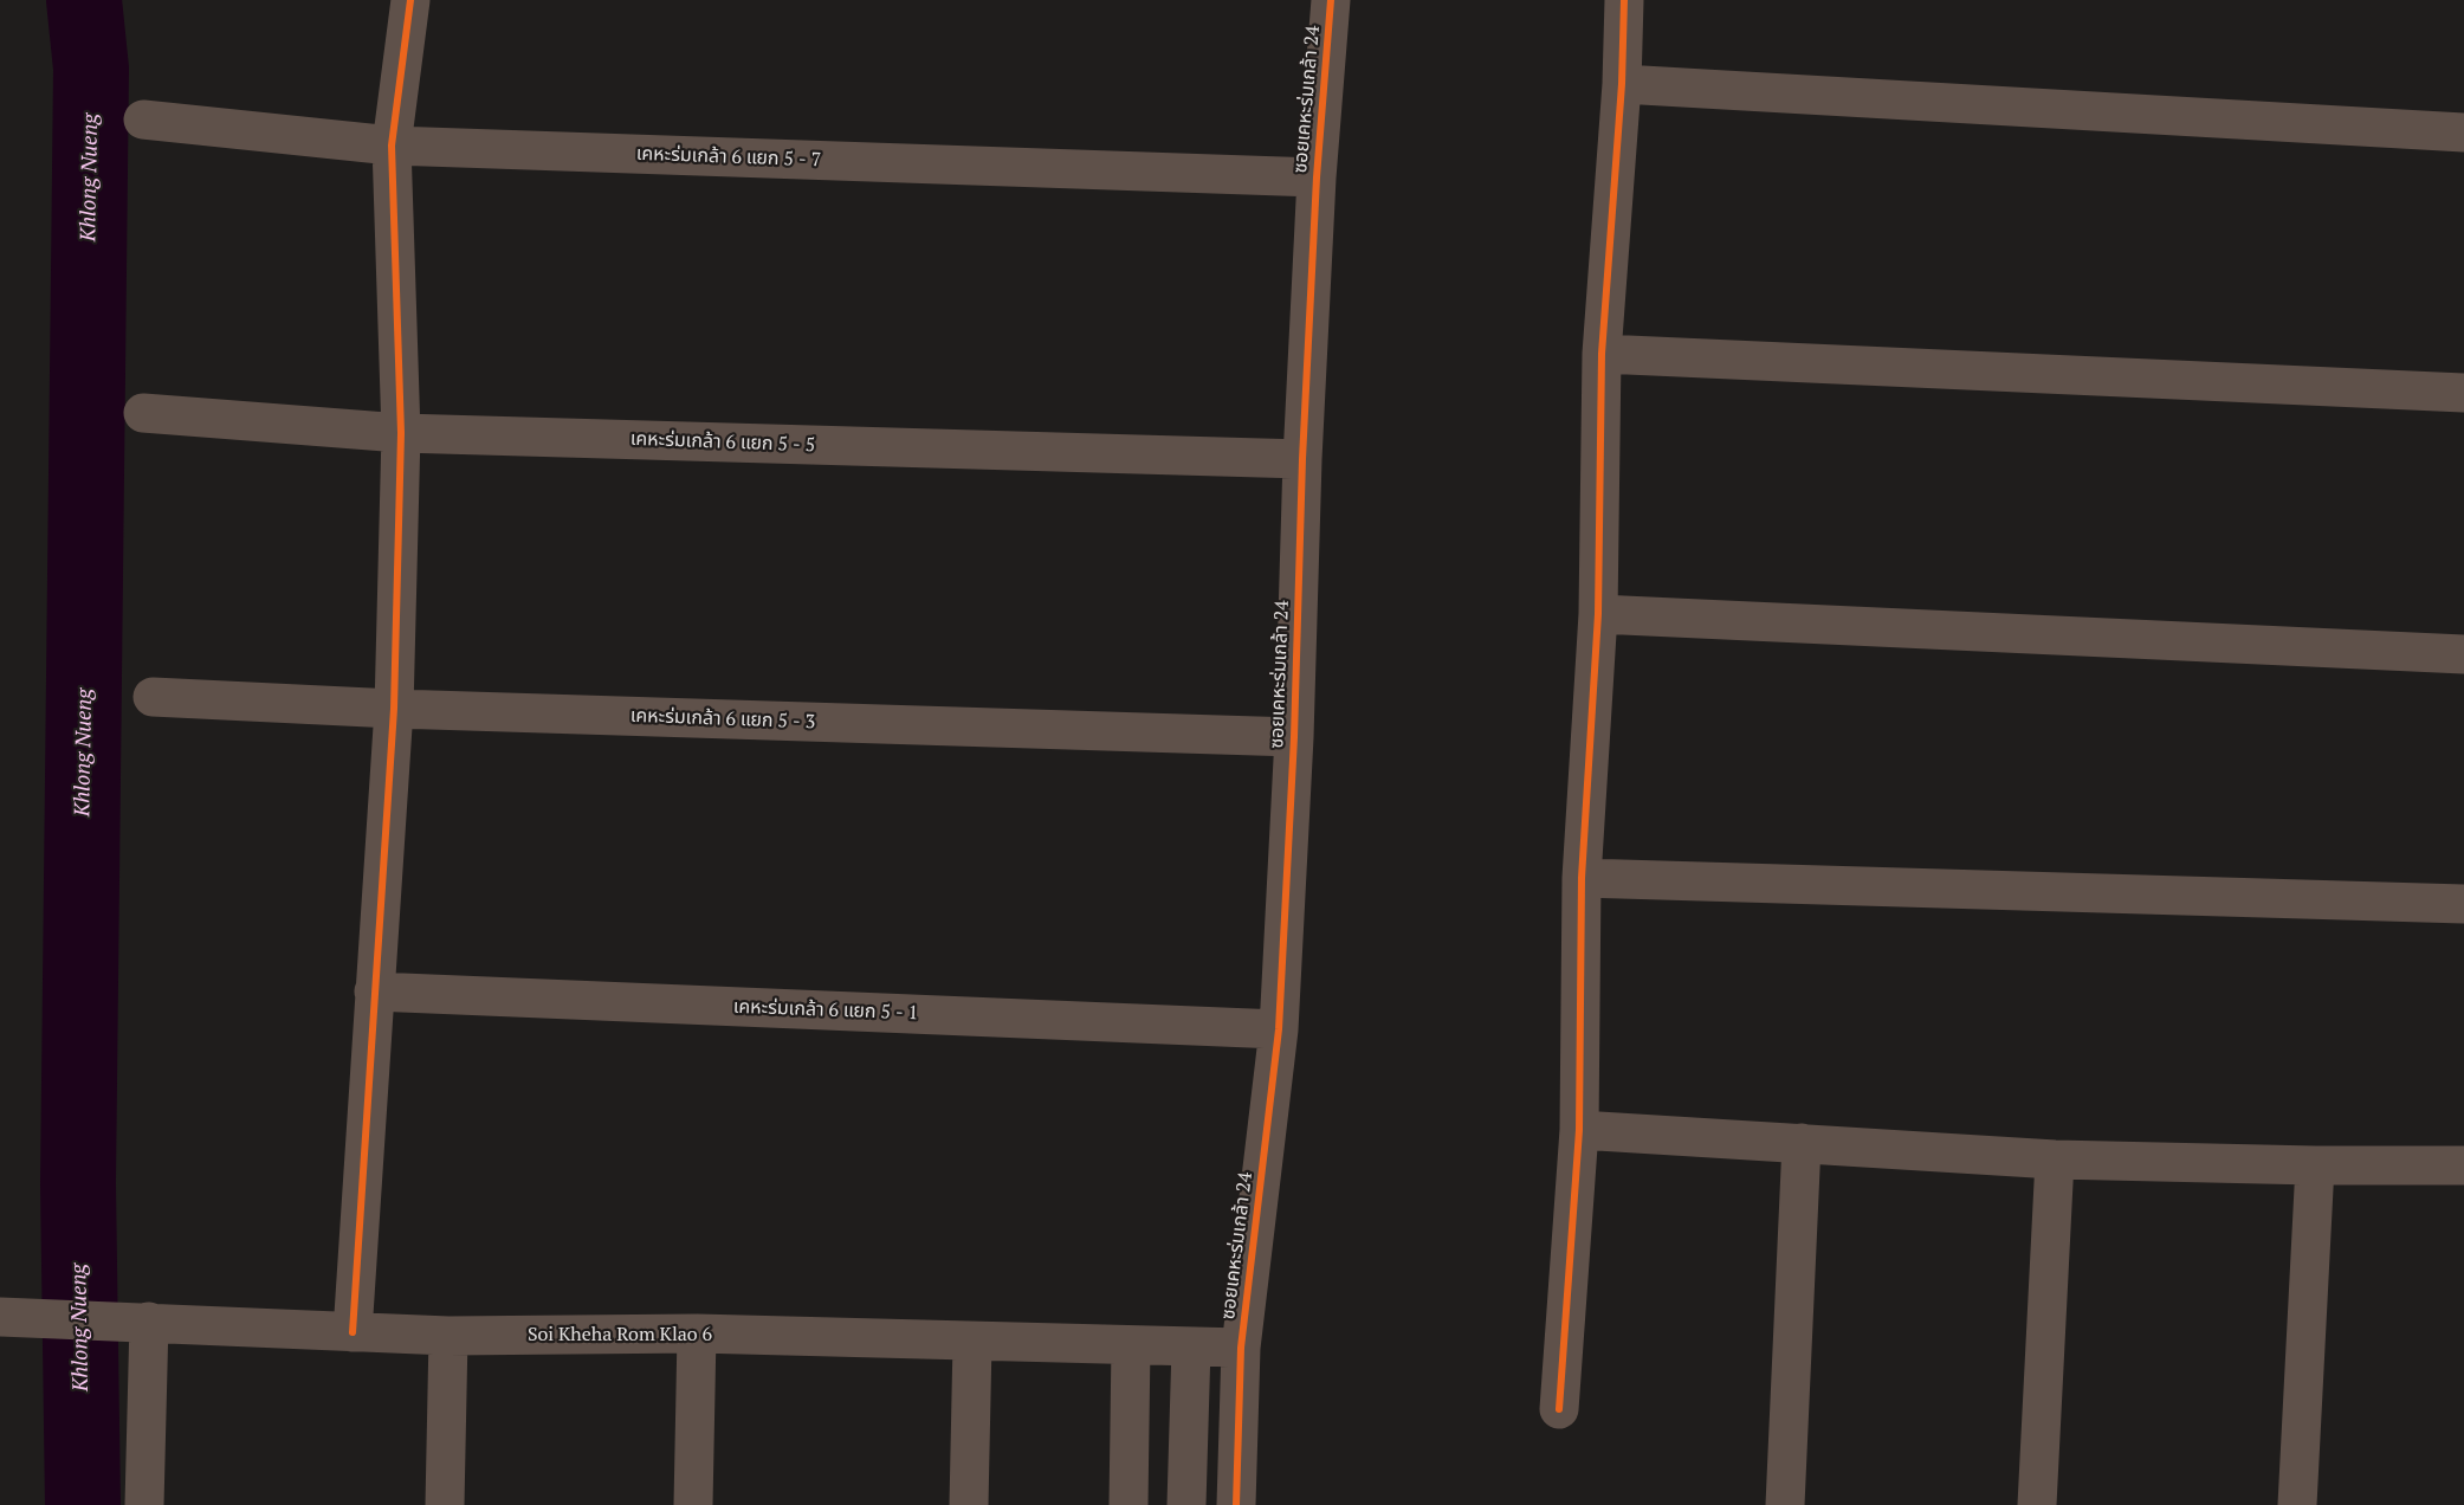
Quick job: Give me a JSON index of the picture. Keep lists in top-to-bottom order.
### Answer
{
  "streets": {
    "street": [
      "ซอยเคหะร่มเกล้า 24",
      "เคหะร่มเกล้า 6 แยก 5 - 7",
      "เคหะร่มเกล้า 6 แยก 5 - 5",
      "เคหะร่มเกล้า 6 แยก 5 - 3",
      "เคหะร่มเกล้า 6 แยก 5 - 1",
      "Soi Kheha Rom Klao 6"
    ]
  },
  "crossings": [
    ["ซอยเคหะร่มเกล้า 24", "เคหะร่มเกล้า 6 แยก 5 - 7"],
    ["ซอยเคหะร่มเกล้า 24", "เคหะร่มเกล้า 6 แยก 5 - 5"],
    ["ซอยเคหะร่มเกล้า 24", "เคหะร่มเกล้า 6 แยก 5 - 3"],
    ["ซอยเคหะร่มเกล้า 24", "เคหะร่มเกล้า 6 แยก 5 - 1"],
    ["ซอยเคหะร่มเกล้า 24", "Soi Kheha Rom Klao 6"]
  ],
  "water": ["Khlong Nueng"]
}
